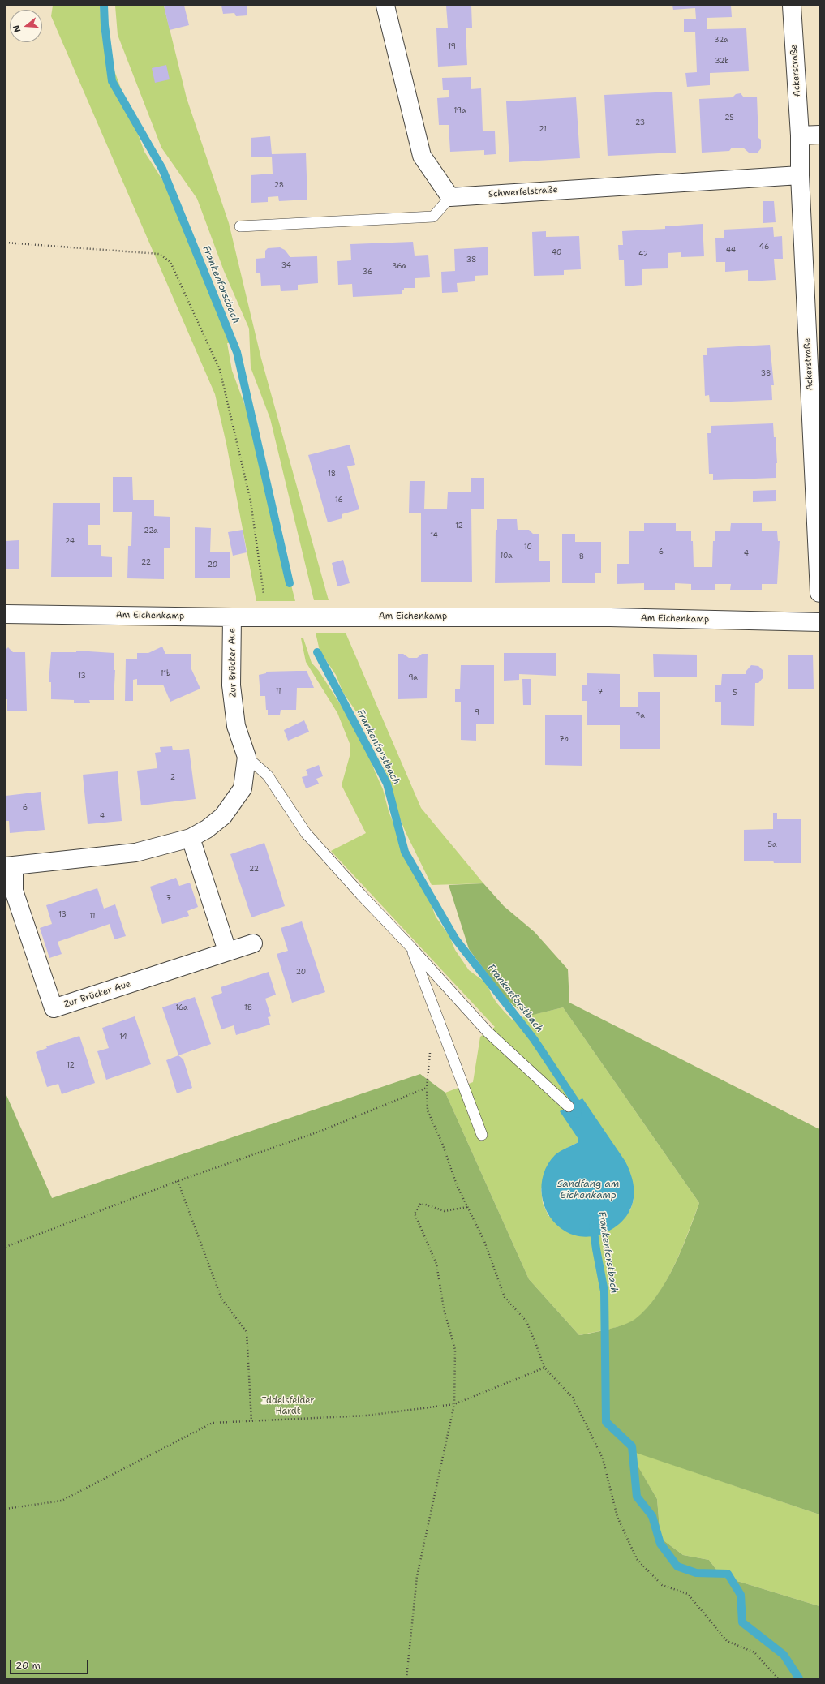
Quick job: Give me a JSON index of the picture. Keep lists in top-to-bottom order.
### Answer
{
  "streets": {
    "street": [
      "Ackerstraße",
      "Schwerfelstraße",
      "Am Eichenkamp",
      "Zur Brücker Aue"
    ]
  },
  "crossings": [
    ["Ackerstraße", "Schwerfelstraße"],
    ["Am Eichenkamp", "Zur Brücker Aue"]
  ],
  "water": ["Frankenforstbach", "Sandfang am Eichenkamp"],
  "parks": ["Iddelsfelder Hardt"],
  "house_numbers": [
    "32a",
    "19",
    "32b",
    "19a",
    "25",
    "23",
    "21",
    "28",
    "46",
    "44",
    "40",
    "42",
    "38",
    "34",
    "36a",
    "36",
    "38",
    "18",
    "16",
    "12",
    "22a",
    "14",
    "24",
    "10",
    "6",
    "4",
    "10a",
    "8",
    "22",
    "20",
    "11b",
    "13",
    "9a",
    "11",
    "7",
    "5",
    "9",
    "7a",
    "7b",
    "2",
    "6",
    "4",
    "5a",
    "22",
    "7",
    "13",
    "11",
    "20",
    "16a",
    "18",
    "14",
    "12"
  ],
  "scale_bar": "20 m",
  "north": "left"
}
